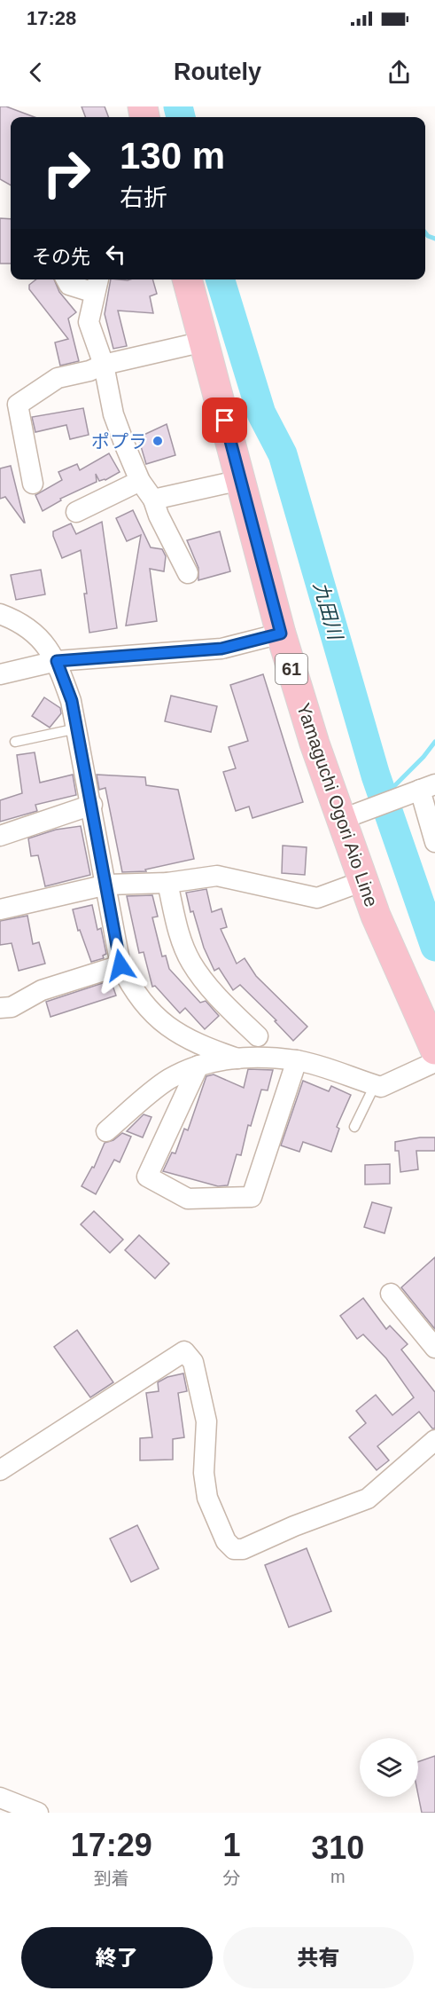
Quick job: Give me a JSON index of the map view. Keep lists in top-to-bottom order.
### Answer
{
  "streets": {
    "main road": ["61", "Yamaguchi Ogori Aio Line"]
  },
  "water": ["九田川"],
  "places": ["ポプラ"],
  "page": {
    "status": "17:28",
    "header": "Routely",
    "turn": ["130 m", "右折"],
    "then": "その先",
    "eta": [
      "17:29",
      "到着",
      "1",
      "分",
      "310",
      "m"
    ],
    "buttons": ["終了", "共有"]
  }
}
